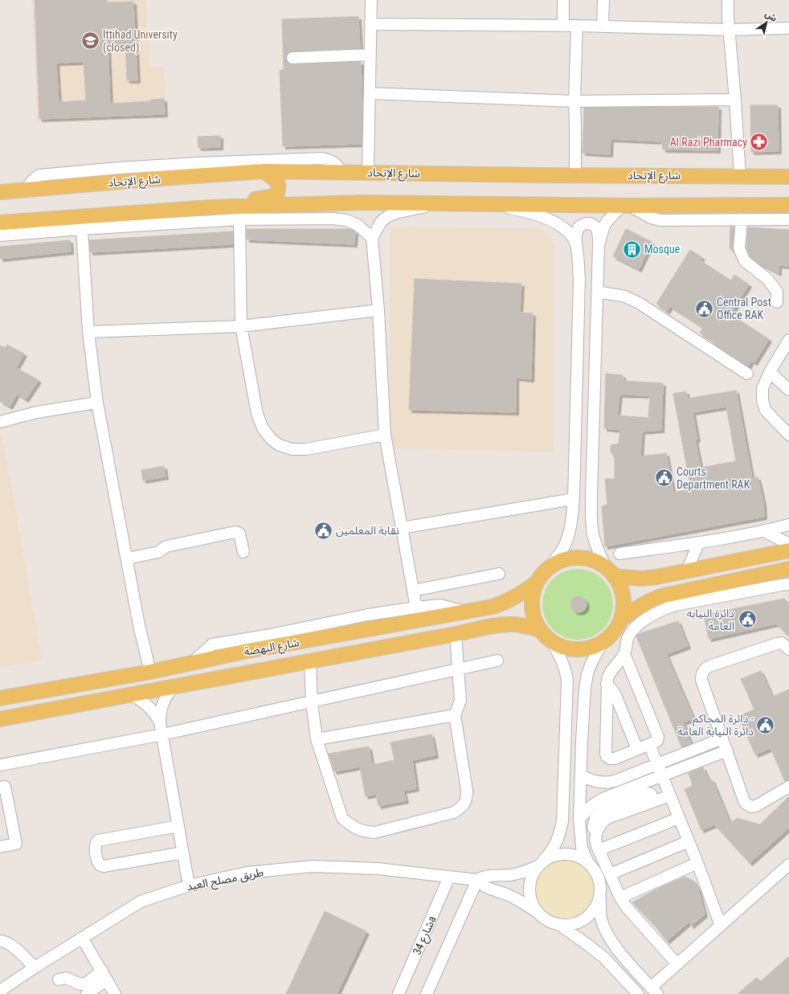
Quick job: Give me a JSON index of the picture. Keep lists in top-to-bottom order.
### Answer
{
  "streets": {
    "main road": ["شارع الإتحاد", "شارع النهضة"],
    "street": ["طريق مصلح العيد", "شارع 34a"]
  },
  "crossings": [
    ["طريق مصلح العيد", "شارع 34a"]
  ],
  "places": {
    "school or university": ["Ittihad University (closed)"],
    "pharmacy": ["Al Razi Pharmacy"],
    "building": ["Mosque"],
    "public building": [
      "Central Post Office RAK",
      "Courts Department RAK",
      "نقابة المعلمين",
      "دائرة النيابه العامة",
      "دائرة المحاكم - دائرة النيابة العامة"
    ]
  },
  "north": "top right"
}
